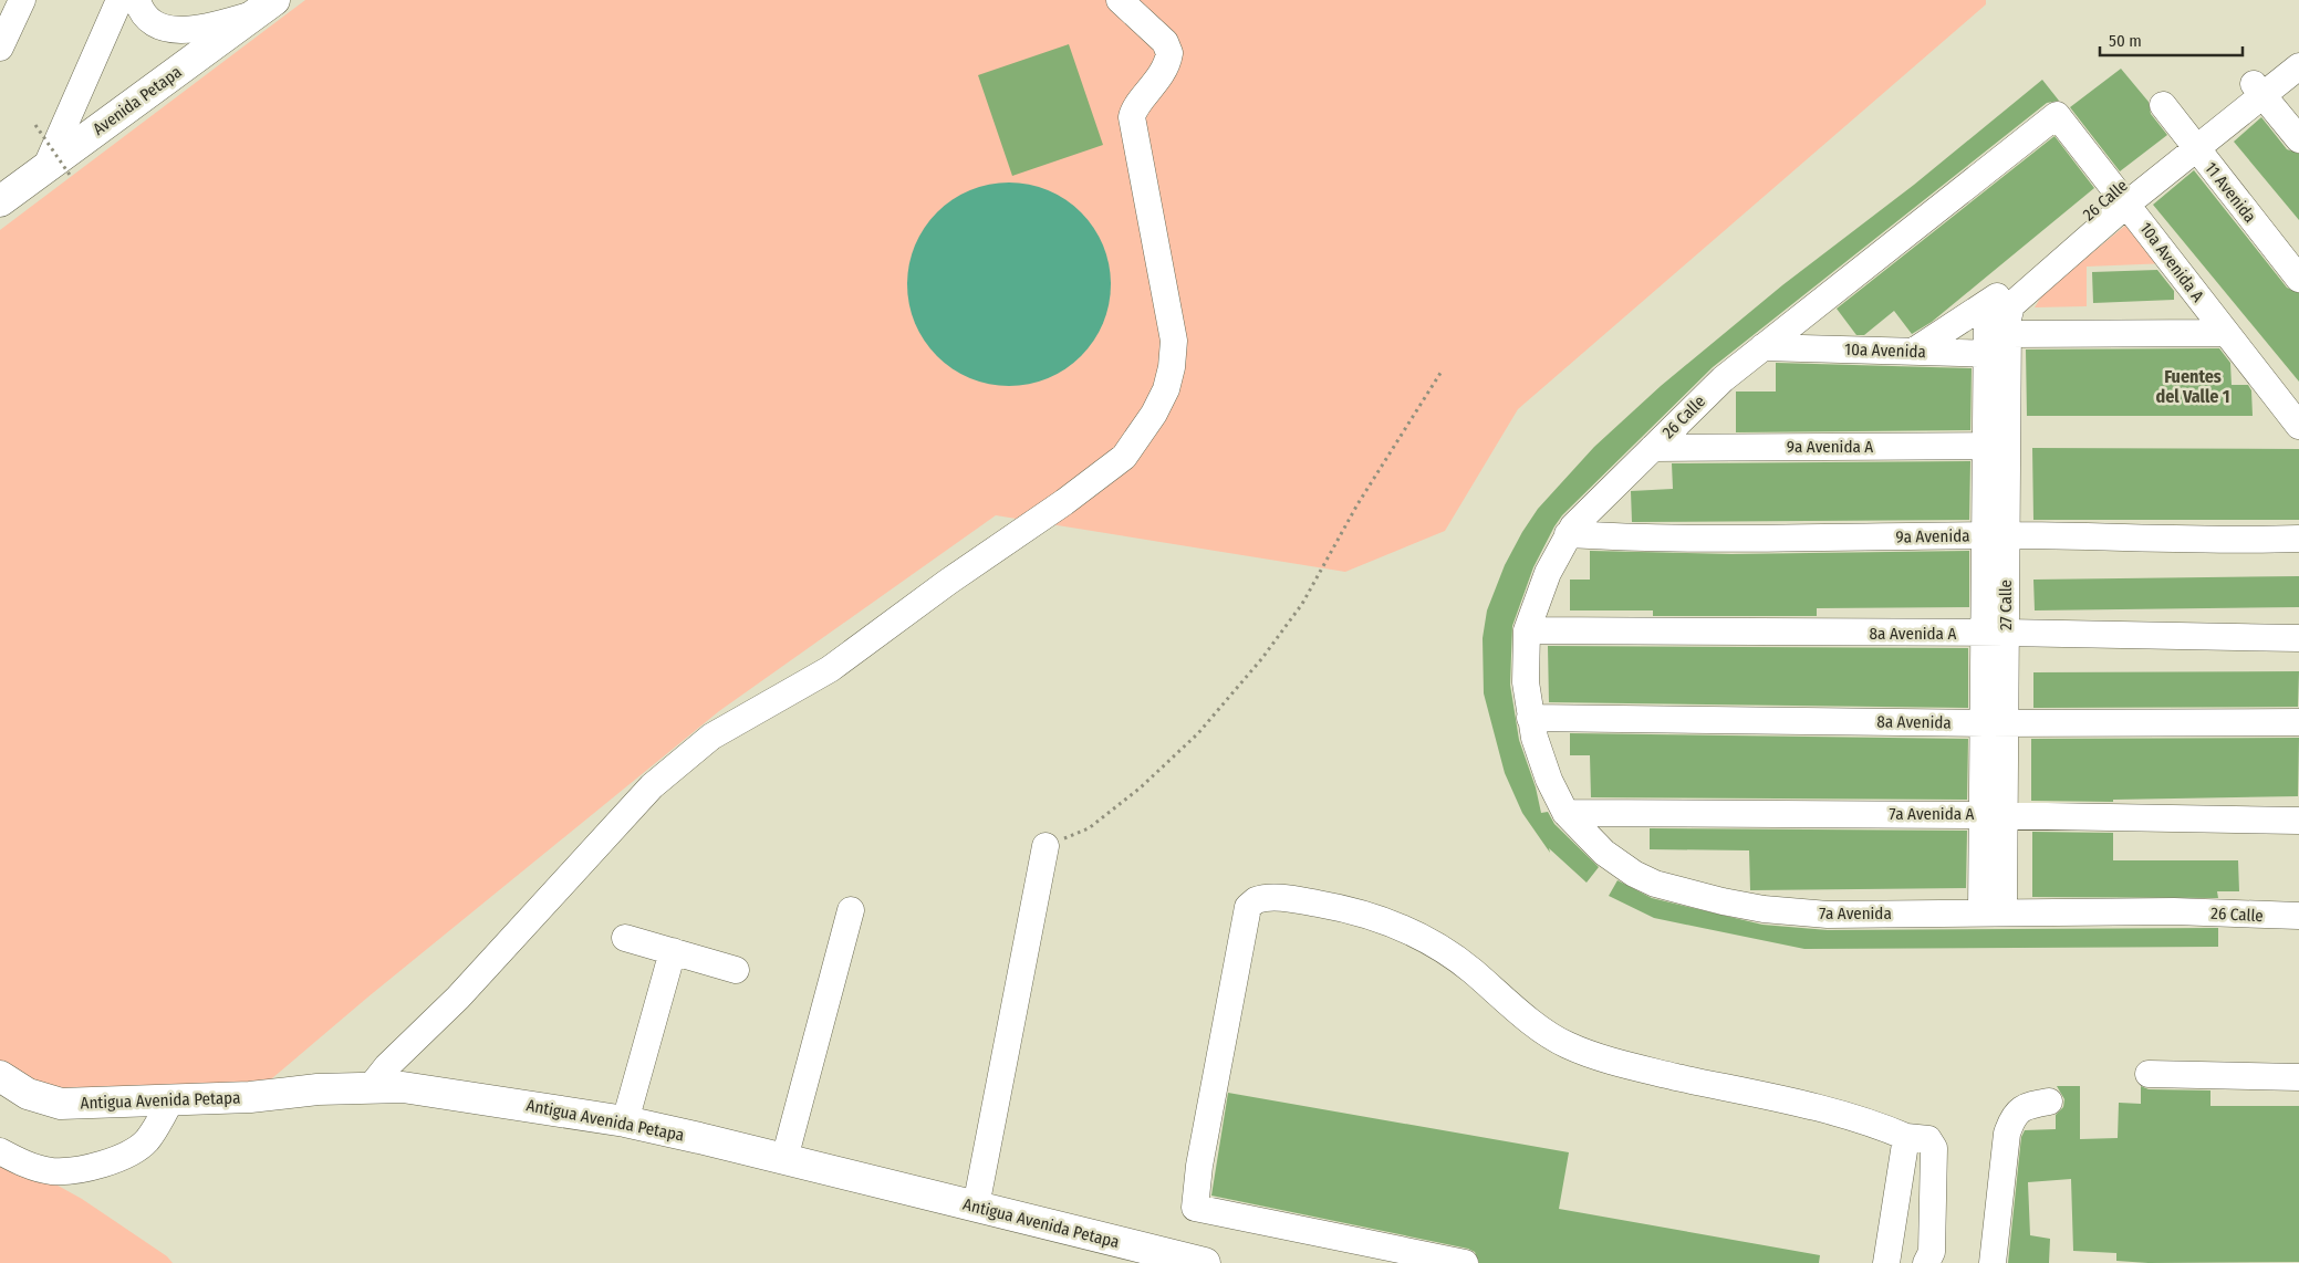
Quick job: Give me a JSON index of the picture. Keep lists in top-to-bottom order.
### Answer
{
  "streets": {
    "main road": ["Avenida Petapa", "Antigua Avenida Petapa"],
    "street": [
      "11 Avenida",
      "26 Calle",
      "10a Avenida A",
      "10a Avenida",
      "9a Avenida A",
      "9a Avenida",
      "27 Calle",
      "8a Avenida A",
      "8a Avenida",
      "7a Avenida A",
      "7a Avenida"
    ]
  },
  "crossings": [
    ["11 Avenida", "26 Calle"],
    ["26 Calle", "10a Avenida A"],
    ["26 Calle", "10a Avenida"],
    ["26 Calle", "9a Avenida A"],
    ["26 Calle", "9a Avenida"],
    ["26 Calle", "27 Calle"],
    ["26 Calle", "8a Avenida A"],
    ["26 Calle", "8a Avenida"],
    ["26 Calle", "7a Avenida A"],
    ["26 Calle", "7a Avenida"],
    ["10a Avenida A", "10a Avenida"],
    ["10a Avenida", "27 Calle"],
    ["9a Avenida A", "27 Calle"],
    ["9a Avenida", "27 Calle"],
    ["27 Calle", "8a Avenida A"],
    ["27 Calle", "8a Avenida"],
    ["27 Calle", "7a Avenida A"],
    ["27 Calle", "7a Avenida"],
    ["7a Avenida A", "7a Avenida"]
  ],
  "districts": ["Fuentes del Valle 1"],
  "scale_bar": "50 m"
}
